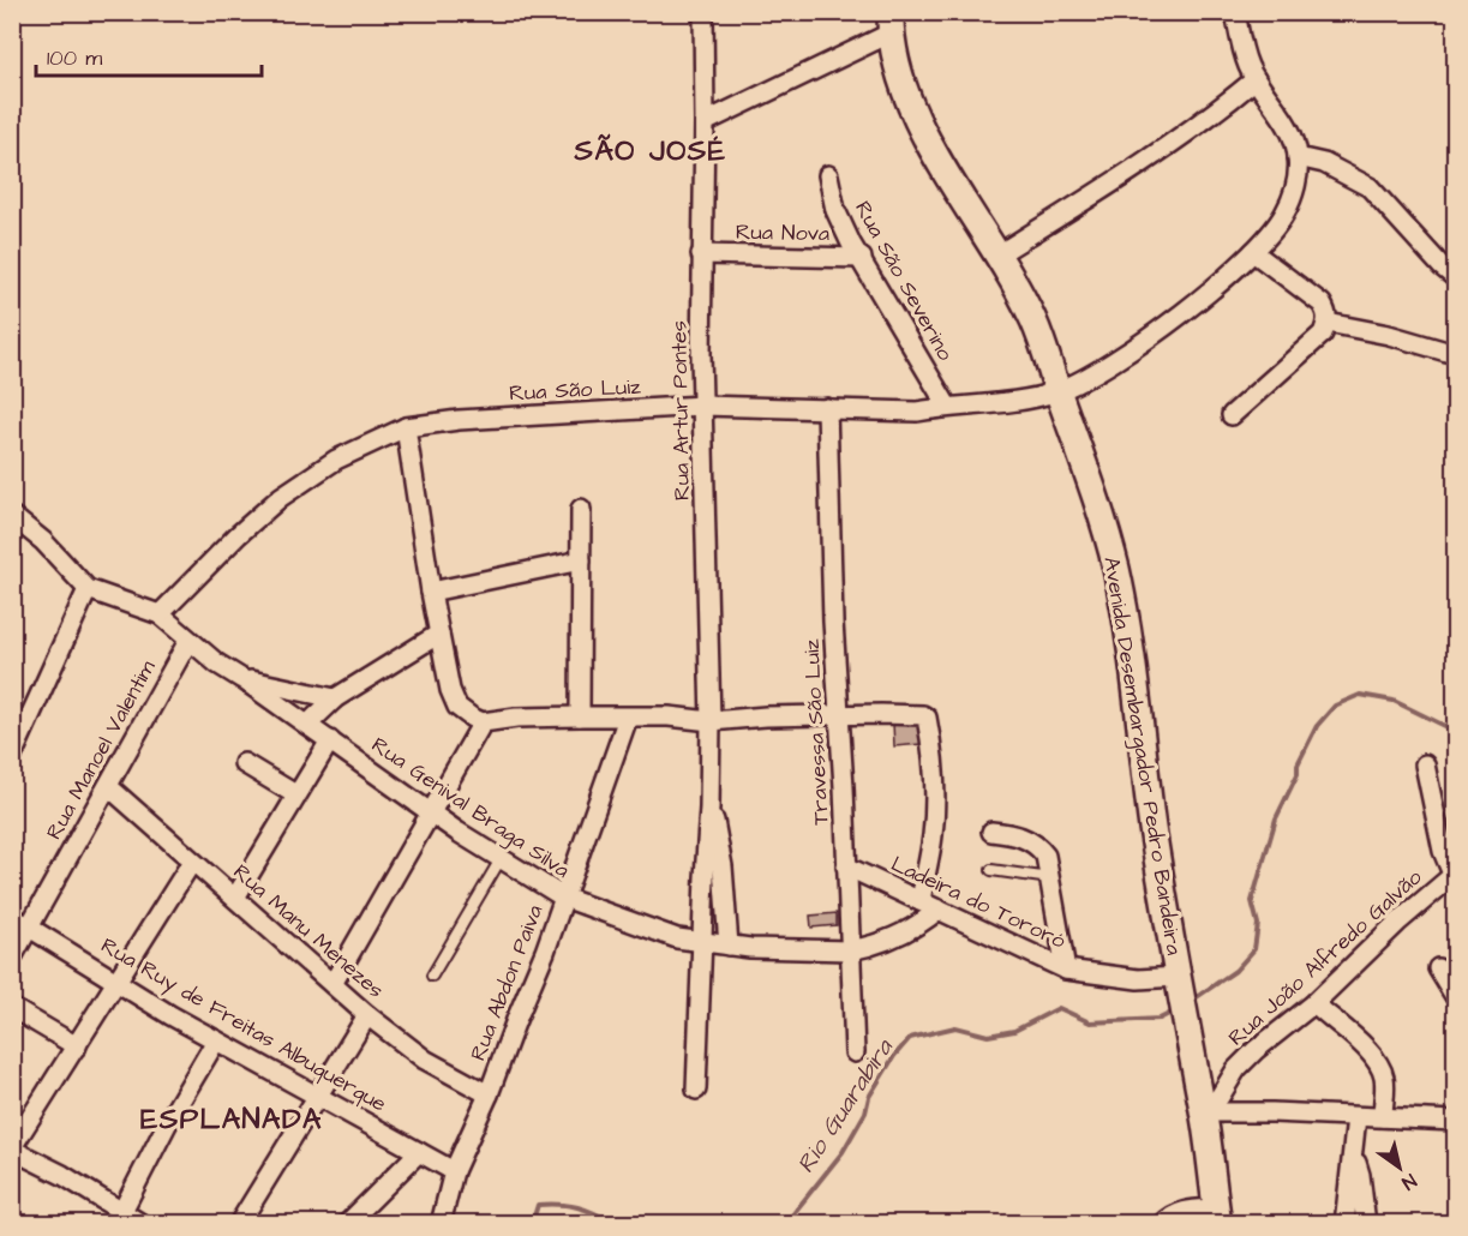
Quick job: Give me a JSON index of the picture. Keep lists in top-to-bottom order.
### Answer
{
  "streets": {
    "main road": ["Avenida Desembargador Pedro Bandeira"],
    "street": [
      "Rua Nova",
      "Rua São Severino",
      "Rua São Luiz",
      "Rua Artur Pontes",
      "Travessa São Luiz",
      "Rua Manoel Valentim",
      "Rua Genival Braga Silva",
      "Ladeira do Tororó",
      "Rua Manu Menezes",
      "Rua João Alfredo Galvão",
      "Rua Abdon Paiva",
      "Rua Ruy de Freitas Albuquerque"
    ]
  },
  "crossings": [
    ["Rua Nova", "Rua São Severino"],
    ["Rua Nova", "Rua Artur Pontes"],
    ["Rua São Severino", "Rua São Luiz"],
    ["Rua São Luiz", "Rua Artur Pontes"],
    ["Rua São Luiz", "Travessa São Luiz"],
    ["Rua São Luiz", "Avenida Desembargador Pedro Bandeira"],
    ["Rua São Luiz", "Rua Genival Braga Silva"],
    ["Rua Artur Pontes", "Rua Genival Braga Silva"],
    ["Travessa São Luiz", "Rua Genival Braga Silva"],
    ["Travessa São Luiz", "Ladeira do Tororó"],
    ["Rua Manoel Valentim", "Rua Genival Braga Silva"],
    ["Rua Manoel Valentim", "Rua Manu Menezes"],
    ["Rua Manoel Valentim", "Rua Ruy de Freitas Albuquerque"],
    ["Avenida Desembargador Pedro Bandeira", "Ladeira do Tororó"],
    ["Avenida Desembargador Pedro Bandeira", "Rua João Alfredo Galvão"],
    ["Rua Genival Braga Silva", "Ladeira do Tororó"],
    ["Rua Genival Braga Silva", "Rua Abdon Paiva"],
    ["Rua Manu Menezes", "Rua Abdon Paiva"],
    ["Rua Abdon Paiva", "Rua Ruy de Freitas Albuquerque"]
  ],
  "districts": ["SÃO JOSÉ", "ESPLANADA"],
  "water": ["Rio Guarabira"],
  "scale_bar": "100 m",
  "north": "bottom right"
}
